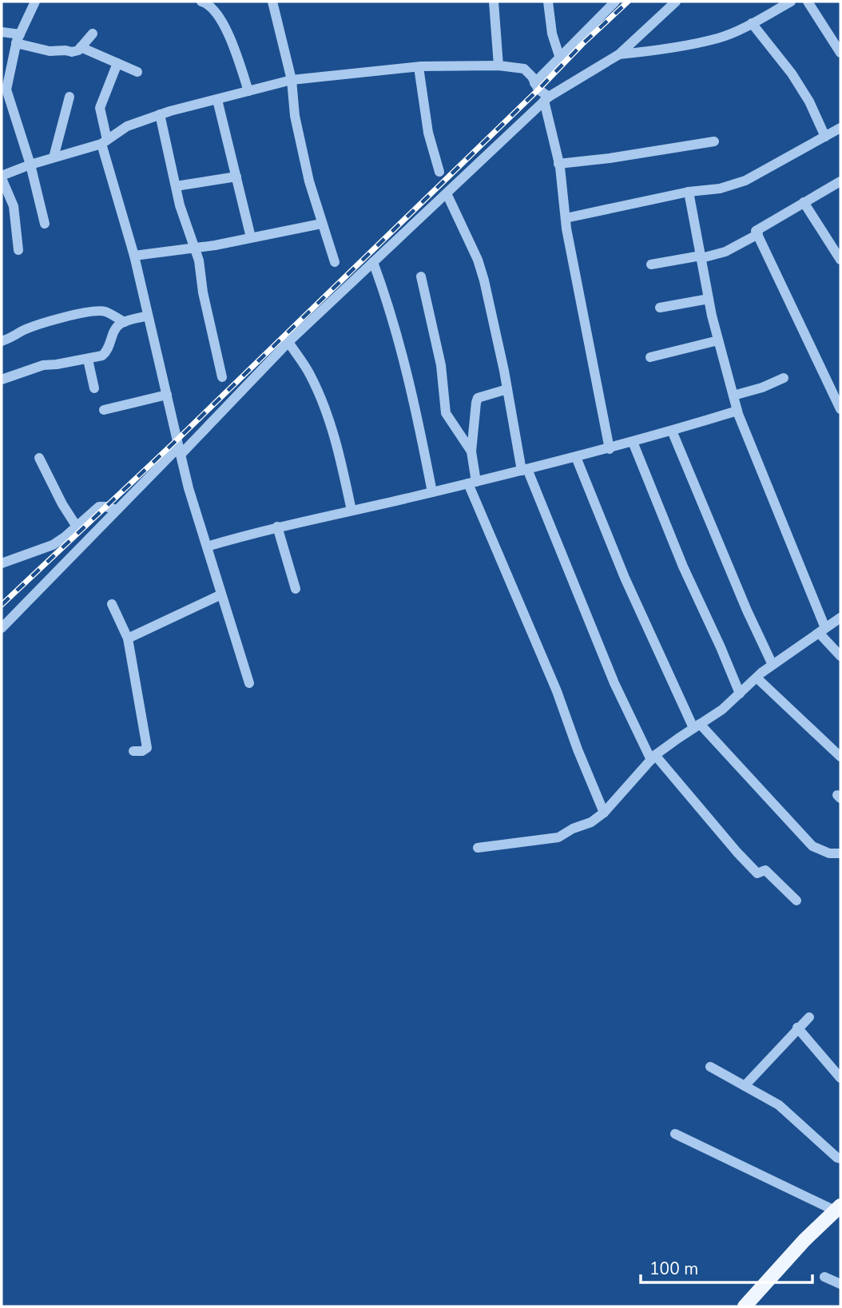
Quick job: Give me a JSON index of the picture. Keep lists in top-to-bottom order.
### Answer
{
  "scale_bar": "100 m"
}
